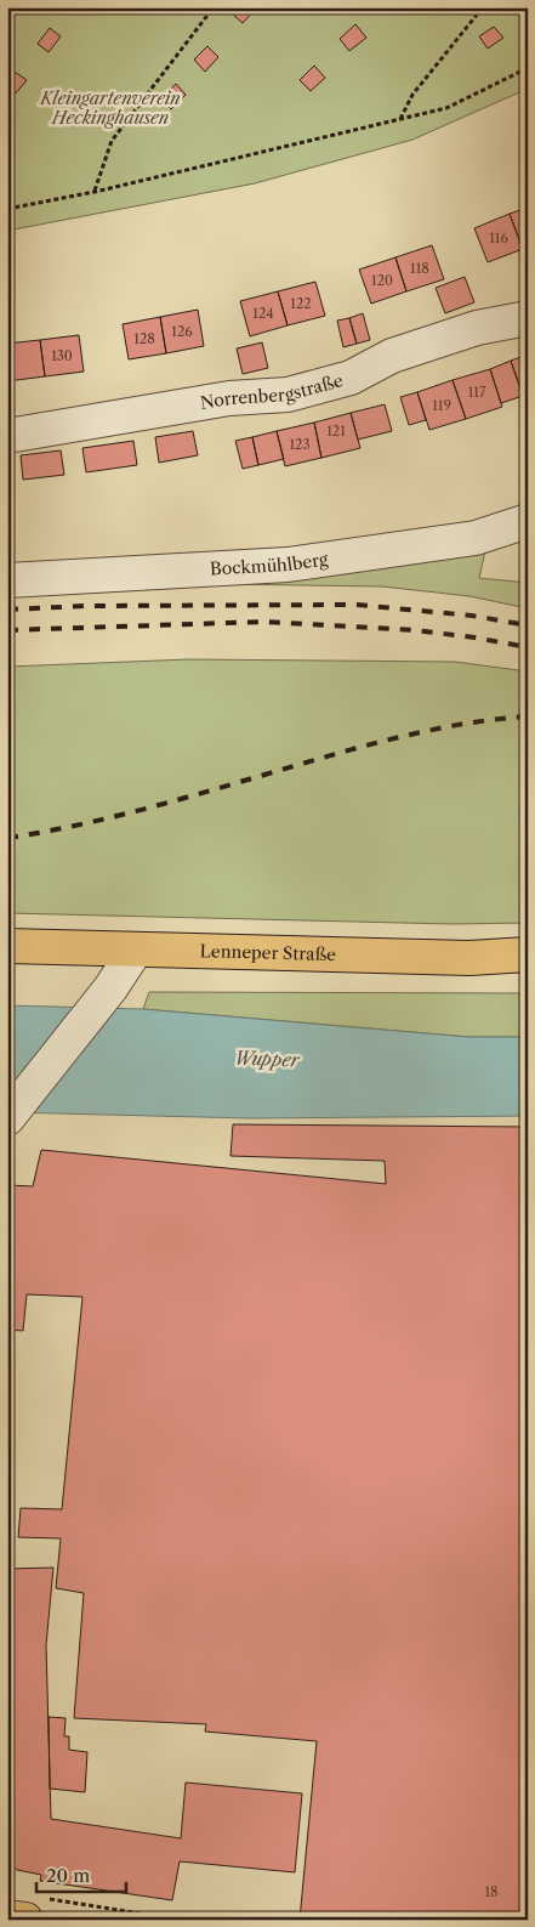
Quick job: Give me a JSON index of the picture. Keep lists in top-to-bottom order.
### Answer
{
  "streets": {
    "main road": ["Lenneper Straße"],
    "street": ["Norrenbergstraße", "Bockmühlberg"]
  },
  "water": ["Wupper"],
  "parks": ["Kleingartenverein Heckinghausen"],
  "house_numbers": [
    "116",
    "118",
    "120",
    "122",
    "124",
    "126",
    "128",
    "130",
    "117",
    "119",
    "121",
    "123",
    "18"
  ],
  "scale_bar": "20 m"
}
